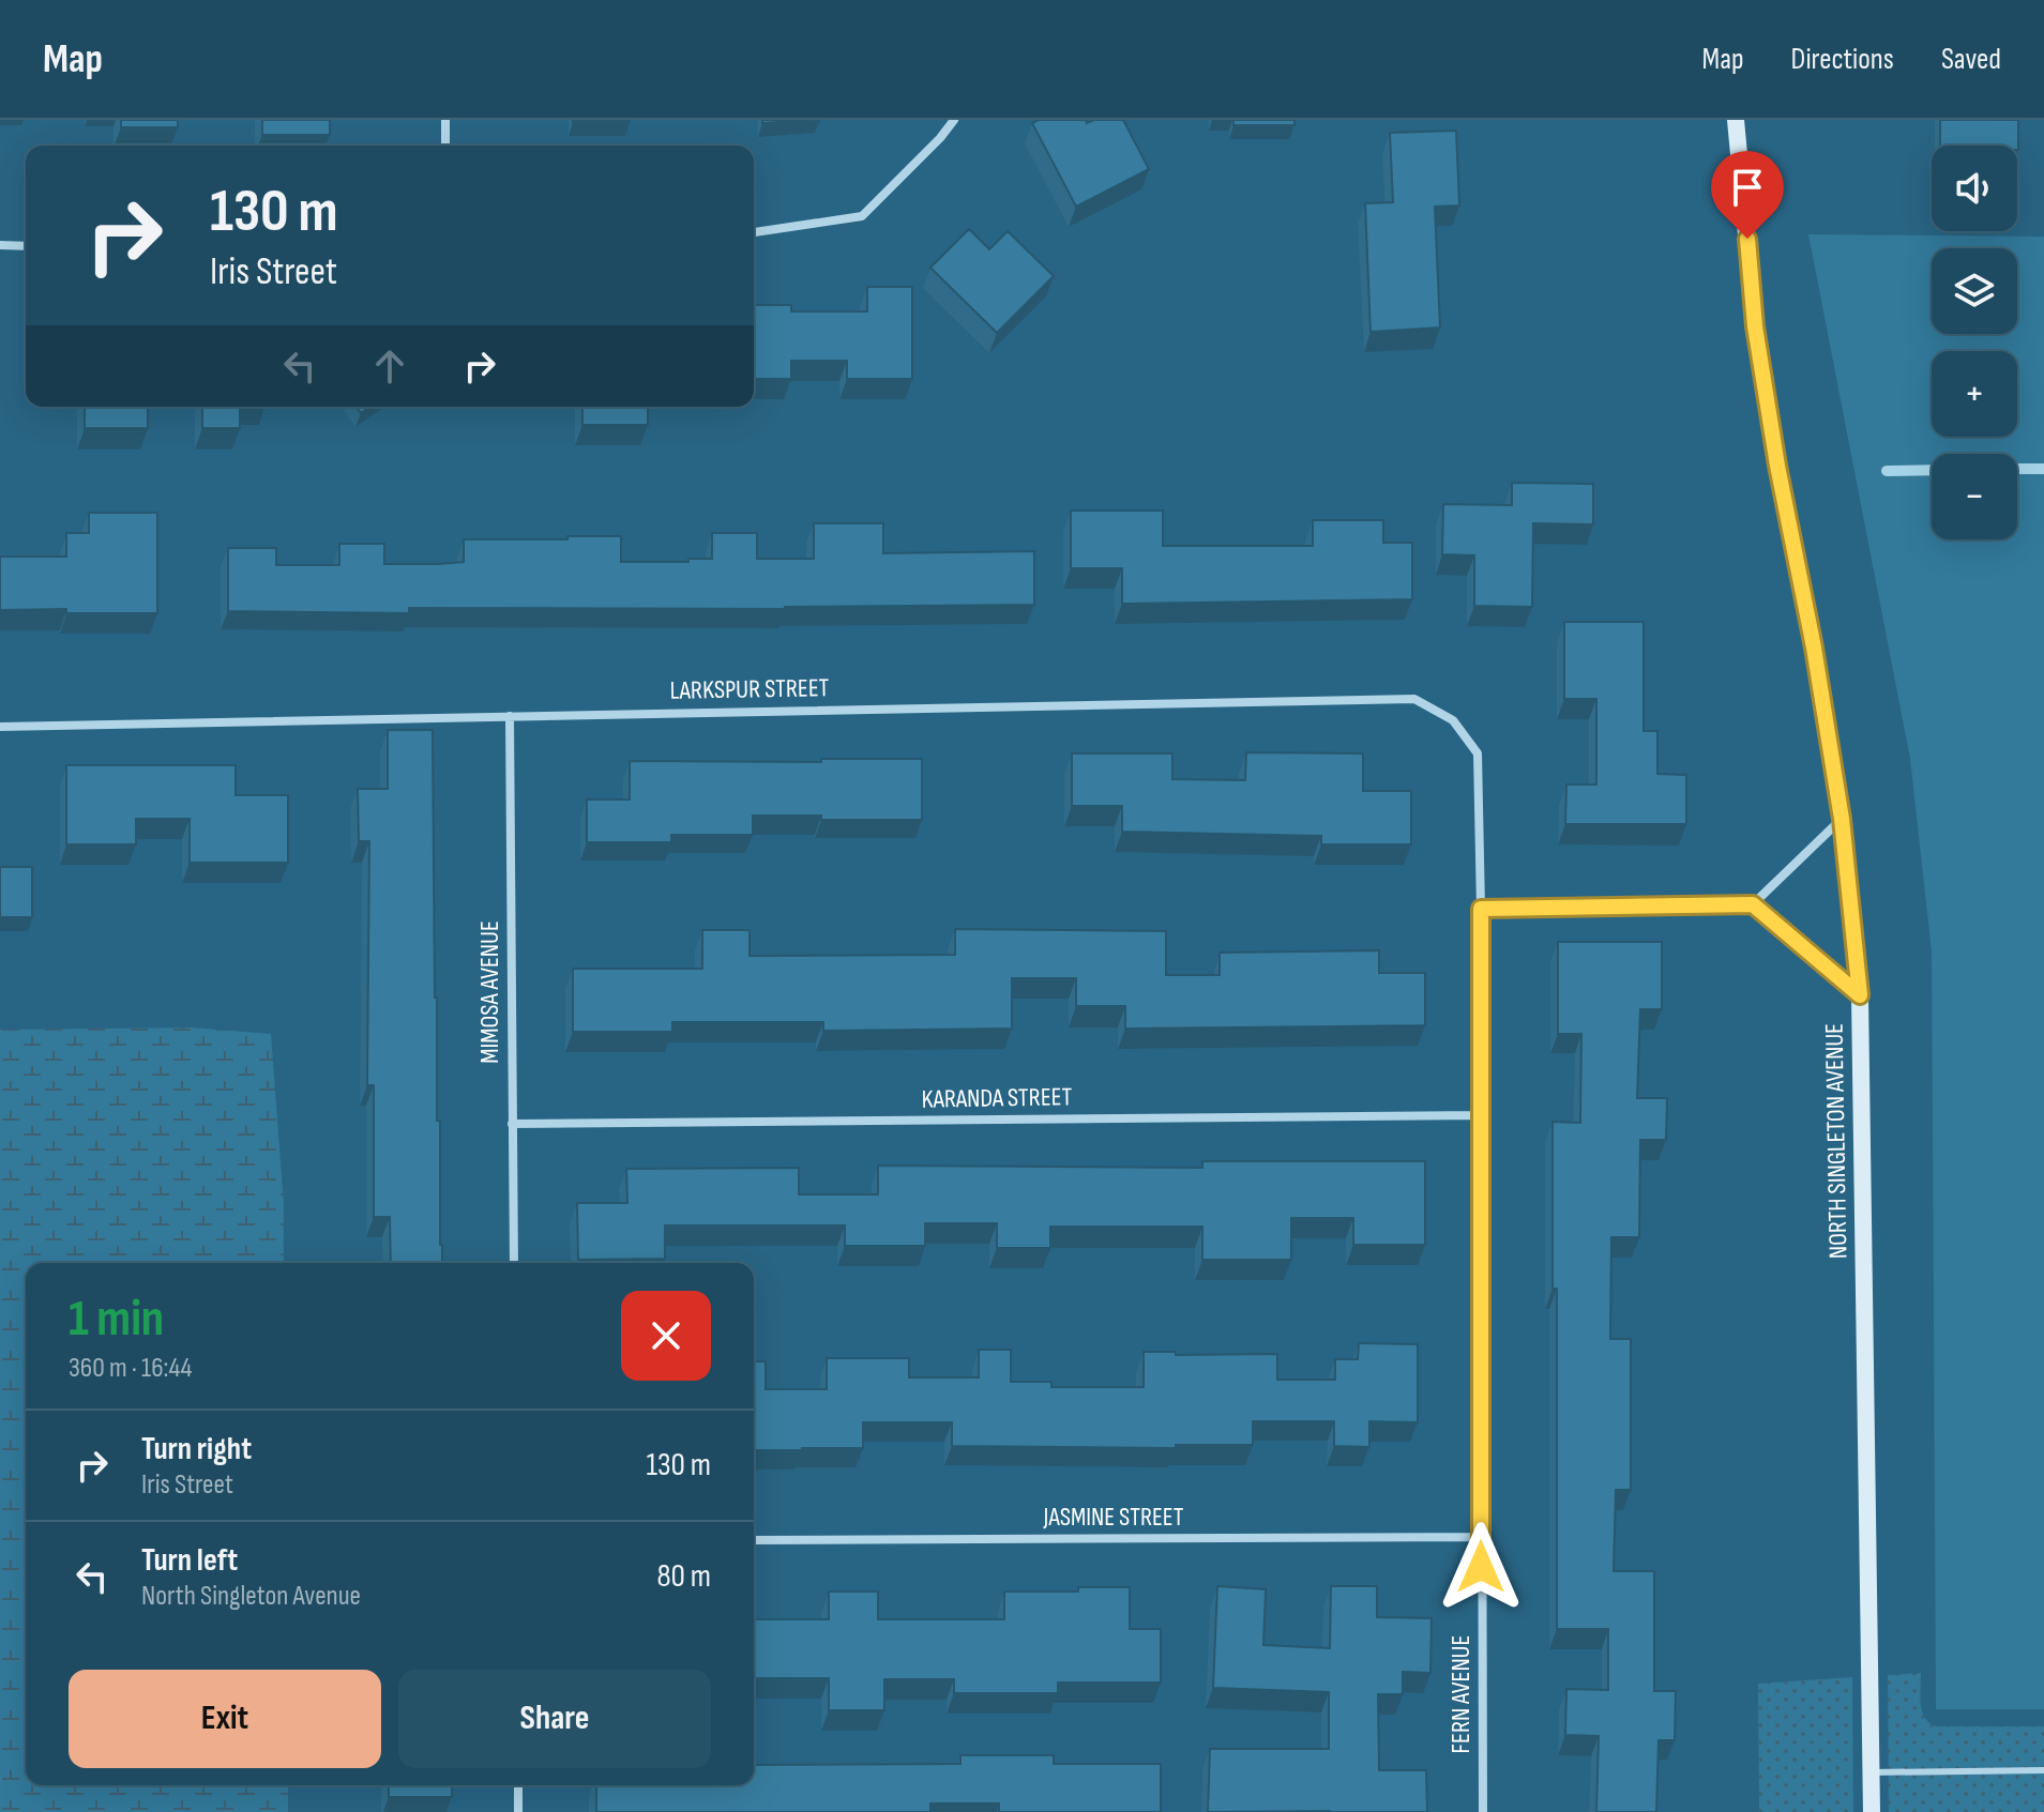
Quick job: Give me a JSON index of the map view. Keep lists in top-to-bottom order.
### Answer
{
  "streets": {
    "street": [
      "LARKSPUR STREET",
      "MIMOSA AVENUE",
      "KARANDA STREET",
      "NORTH SINGLETON AVENUE",
      "JASMINE STREET",
      "FERN AVENUE"
    ]
  },
  "crossings": [
    ["LARKSPUR STREET", "MIMOSA AVENUE"],
    ["LARKSPUR STREET", "FERN AVENUE"],
    ["MIMOSA AVENUE", "KARANDA STREET"],
    ["KARANDA STREET", "FERN AVENUE"],
    ["JASMINE STREET", "FERN AVENUE"]
  ],
  "page": {
    "header": "Map",
    "nav": ["Map", "Directions", "Saved"],
    "map_buttons": ["+", "−"],
    "turn": ["130 m", "Iris Street"],
    "heading": ["1 min", "360 m · 16:44"],
    "list": [
      {
        "name": "Turn right",
        "note": "Iris Street",
        "value": "130 m"
      },
      {
        "name": "Turn left",
        "note": "North Singleton Avenue",
        "value": "80 m"
      }
    ],
    "buttons": ["Exit", "Share"]
  }
}
